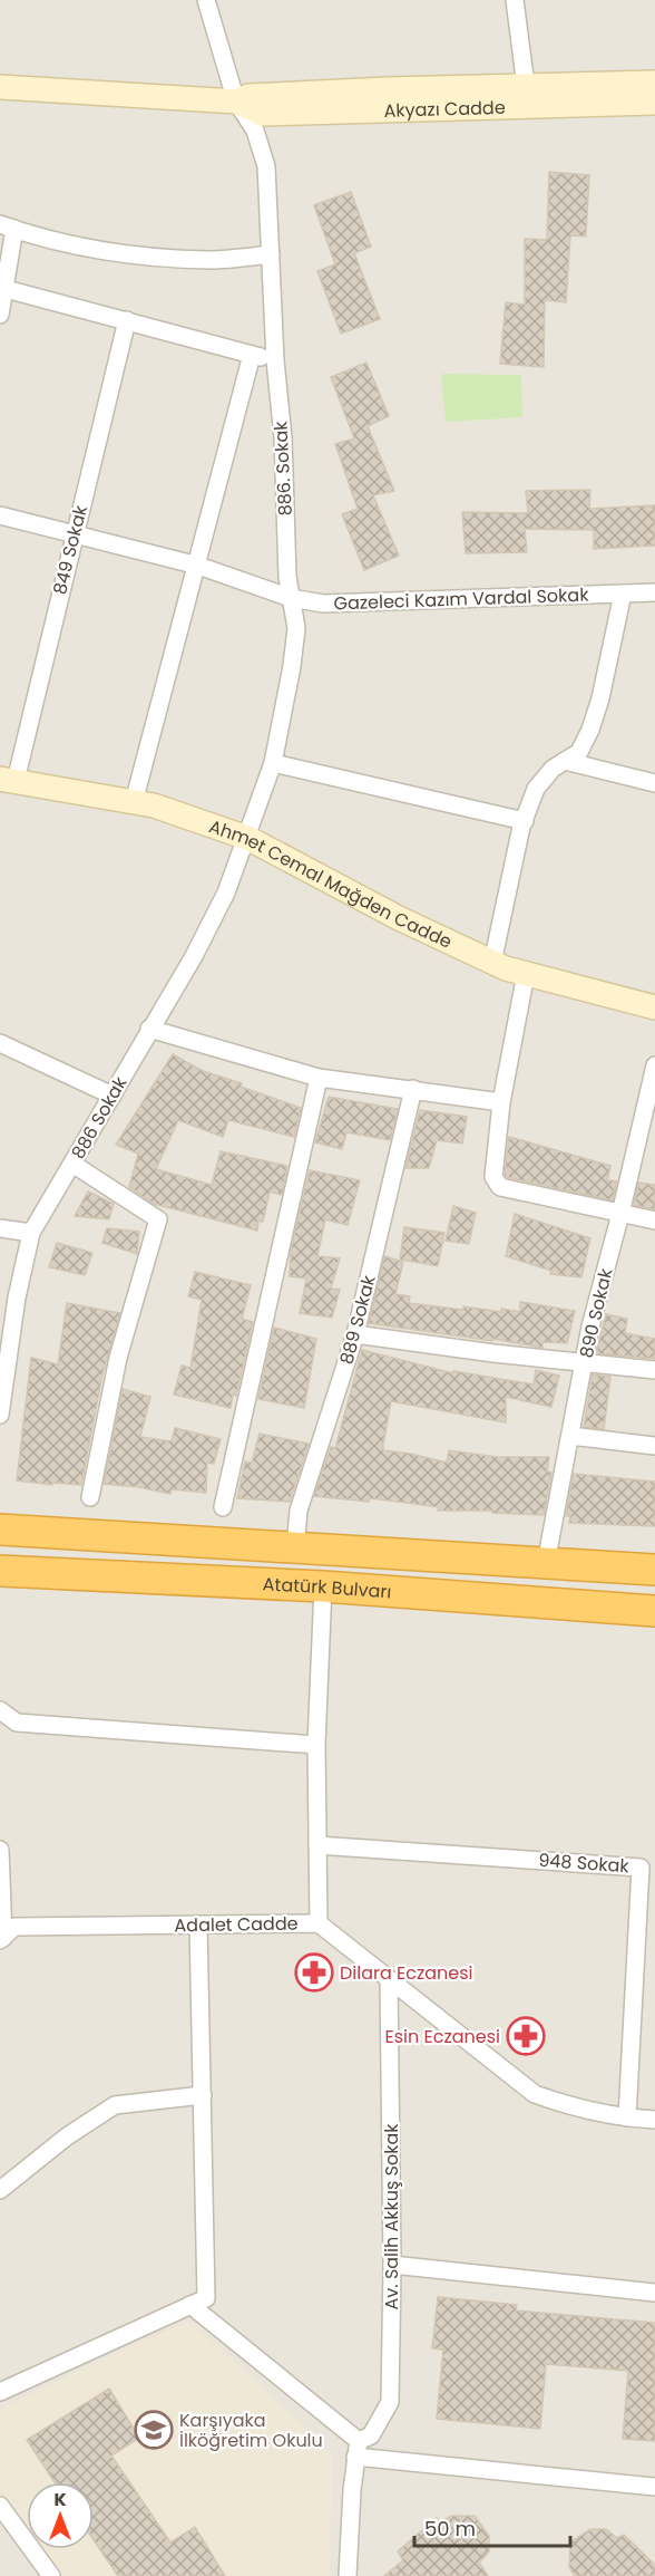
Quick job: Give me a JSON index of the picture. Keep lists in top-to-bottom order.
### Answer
{
  "streets": {
    "highway": ["Atatürk Bulvarı"],
    "main road": ["Akyazı Cadde", "Ahmet Cemal Mağden Cadde"],
    "street": [
      "886. Sokak",
      "849 Sokak",
      "Gazeleci Kazım Vardal Sokak",
      "886 Sokak",
      "890 Sokak",
      "889 Sokak",
      "948 Sokak",
      "Adalet Cadde",
      "Av. Salih Akkuş Sokak"
    ]
  },
  "crossings": [
    ["Akyazı Cadde", "886. Sokak"],
    ["886. Sokak", "Gazeleci Kazım Vardal Sokak"],
    ["886. Sokak", "Ahmet Cemal Mağden Cadde"],
    ["886. Sokak", "886 Sokak"],
    ["849 Sokak", "Gazeleci Kazım Vardal Sokak"],
    ["849 Sokak", "Ahmet Cemal Mağden Cadde"],
    ["Ahmet Cemal Mağden Cadde", "886 Sokak"],
    ["948 Sokak", "Adalet Cadde"],
    ["Adalet Cadde", "Av. Salih Akkuş Sokak"]
  ],
  "places": {
    "pharmacy": ["Dilara Eczanesi", "Esin Eczanesi"],
    "school or university": ["Karşıyaka İlköğretim Okulu"]
  },
  "scale_bar": "50 m",
  "north": "top"
}
